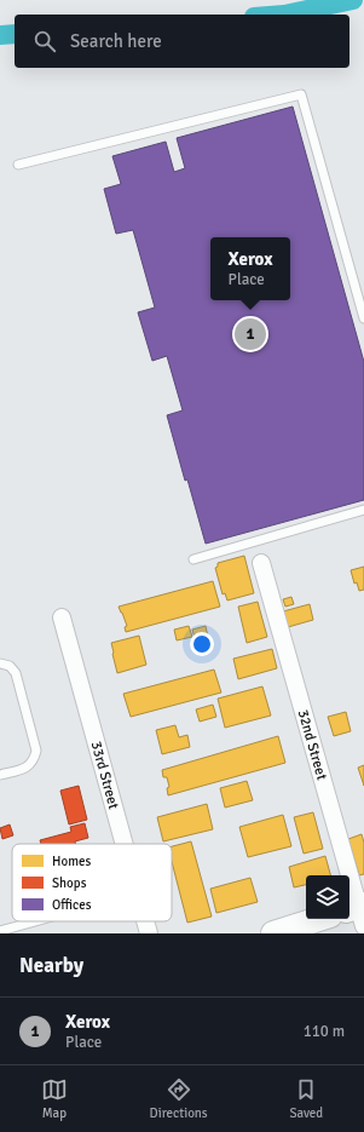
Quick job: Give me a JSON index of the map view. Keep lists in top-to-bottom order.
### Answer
{
  "streets": {
    "street": ["32nd Street", "33rd Street"]
  },
  "legend": ["Homes", "Shops", "Offices"],
  "page": {
    "search": "Search here",
    "popup": ["Xerox", "Place"],
    "pins": "1",
    "heading": "Nearby",
    "list": [
      {
        "mark": "1",
        "name": "Xerox",
        "note": "Place",
        "value": "110 m"
      }
    ],
    "nav": ["Map", "Directions", "Saved"]
  }
}
